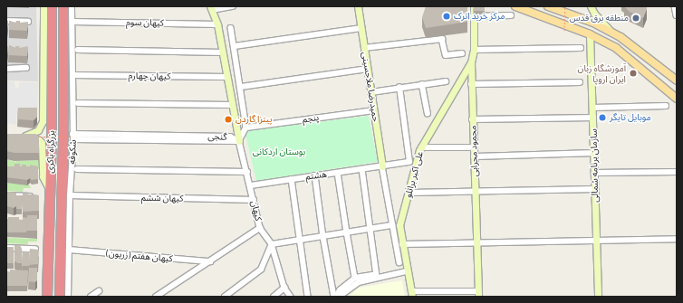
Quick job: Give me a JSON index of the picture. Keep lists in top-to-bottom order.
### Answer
{
  "streets": {
    "highway": ["بزرگراه باکری"],
    "street": [
      "کیهان سوم",
      "کیهان چهارم",
      "حمیدرضا ملاحسینی",
      "پنجم",
      "گنجی",
      "محمود محرابی",
      "شکوفه",
      "سازمان برنامه شمالی",
      "علی اکبر براتلو",
      "هشتم",
      "کیهان ششم",
      "کیهان",
      "کیهان هفتم (زریون)"
    ]
  },
  "crossings": [
    ["کیهان سوم", "شکوفه"],
    ["کیهان سوم", "کیهان"],
    ["کیهان چهارم", "شکوفه"],
    ["کیهان چهارم", "کیهان"],
    ["حمیدرضا ملاحسینی", "پنجم"],
    ["حمیدرضا ملاحسینی", "هشتم"],
    ["گنجی", "شکوفه"],
    ["گنجی", "کیهان"],
    ["محمود محرابی", "علی اکبر براتلو"],
    ["بزرگراه باکری", "شکوفه"],
    ["شکوفه", "کیهان ششم"],
    ["شکوفه", "کیهان هفتم (زریون)"],
    ["هشتم", "کیهان"],
    ["کیهان ششم", "کیهان"]
  ],
  "parks": ["بوستان اردکانی"],
  "places": [
    "مرکز خرید اترک",
    "منطقه برق قدس",
    "آموزشگاه زبان ایران اروپا",
    "موبایل تایگر",
    "پیتزا گاردن"
  ]
}
